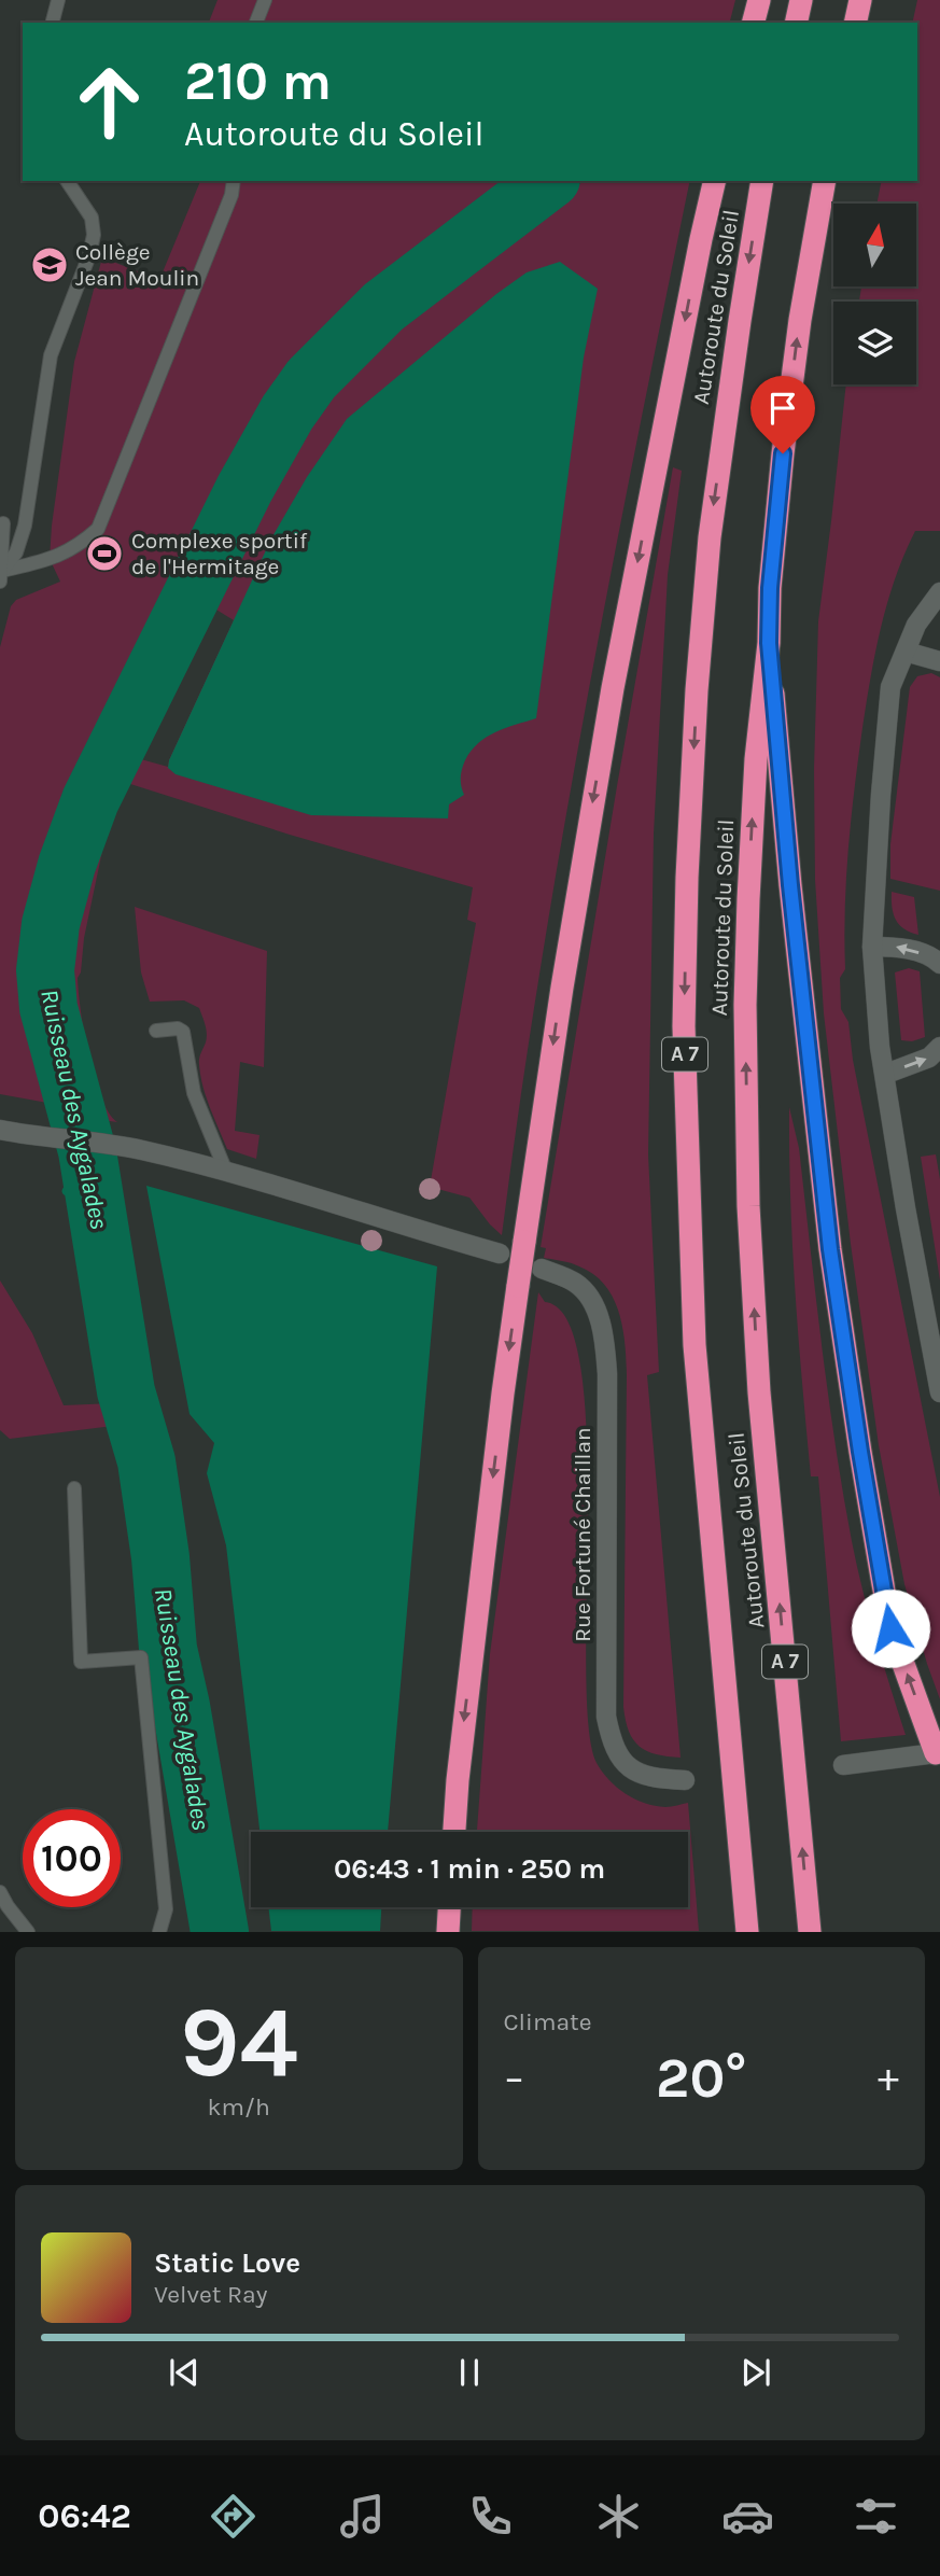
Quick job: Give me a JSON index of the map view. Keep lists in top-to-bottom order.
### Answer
{
  "streets": {
    "highway": ["Autoroute du Soleil", "A 7"],
    "street": ["Rue Fortuné Chaillan"]
  },
  "water": ["Ruisseau des Aygalades"],
  "places": {
    "school or university": ["Collège Jean Moulin"],
    "sports": ["Complexe sportif de l'Hermitage"]
  },
  "north": "top",
  "page": {
    "turn": ["210 m", "Autoroute du Soleil"],
    "limit": "100",
    "trip": "06:43 · 1 min · 250 m",
    "tile": [
      ["94", "km/h"],
      "Climate"
    ],
    "heat": ["−", "20°", "+"],
    "song": ["Static Love", "Velvet Ray"],
    "tabs": "06:42"
  }
}
